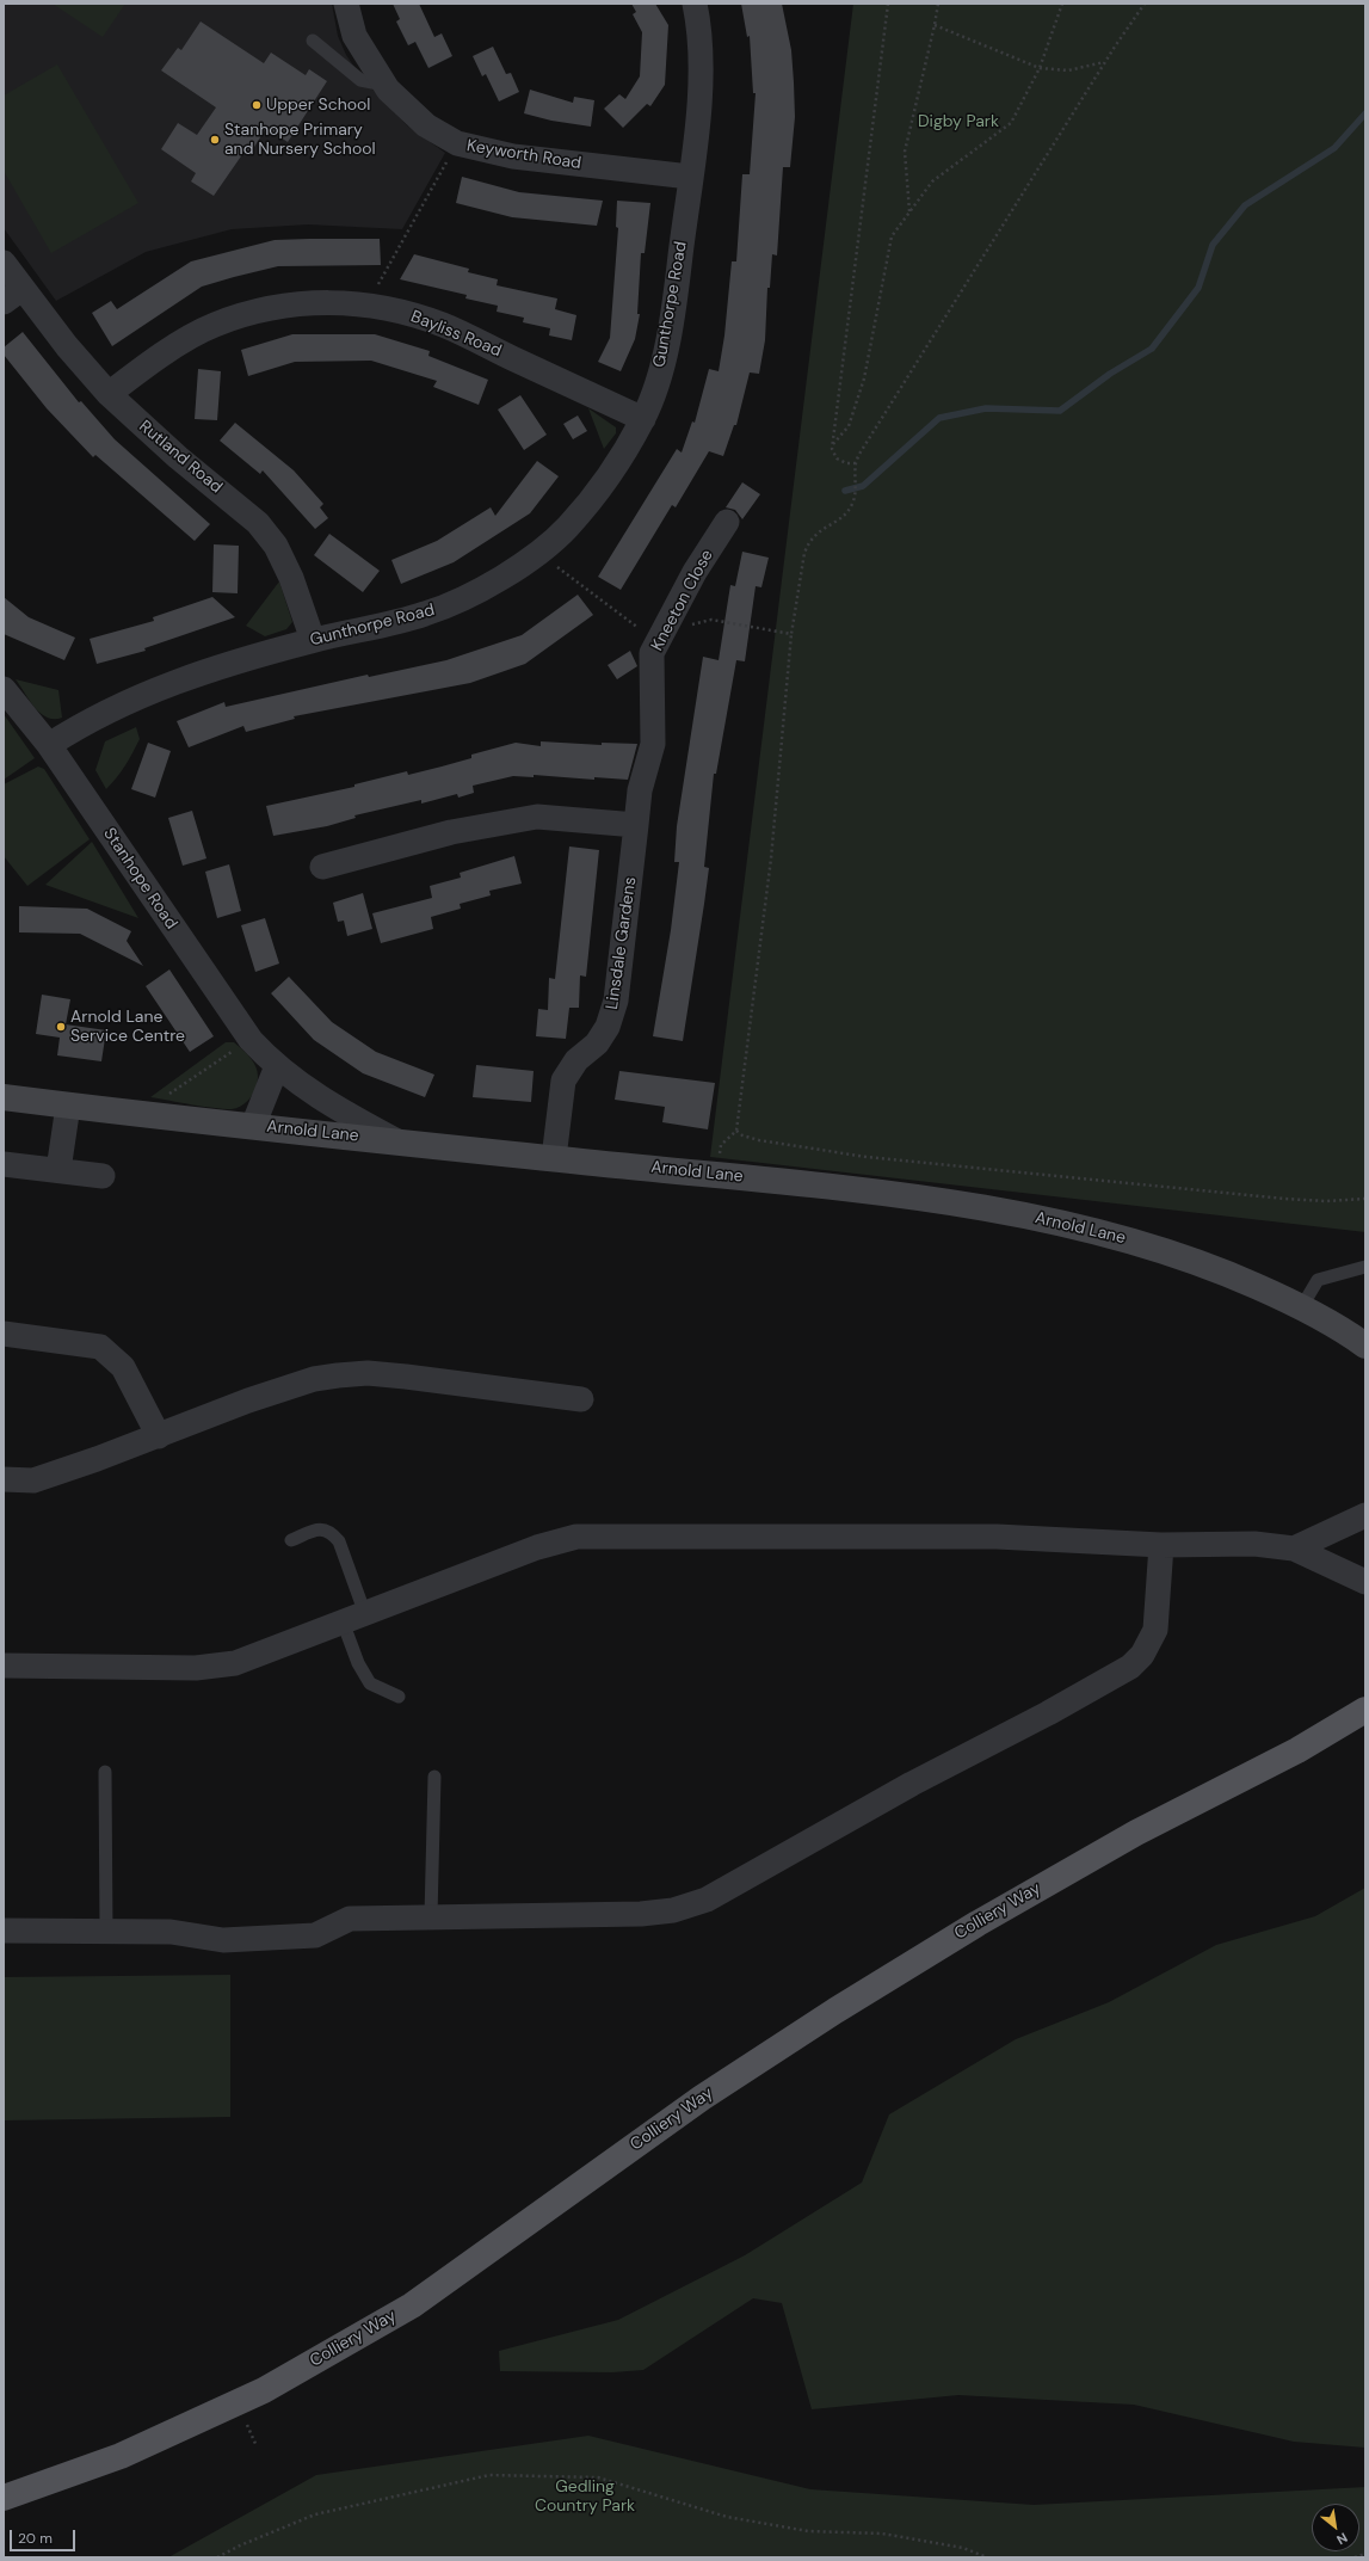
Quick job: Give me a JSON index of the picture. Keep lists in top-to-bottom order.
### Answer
{
  "streets": {
    "main road": ["Colliery Way"],
    "street": [
      "Keyworth Road",
      "Gunthorpe Road",
      "Bayliss Road",
      "Rutland Road",
      "Kneeton Close",
      "Stanhope Road",
      "Linsdale Gardens",
      "Arnold Lane"
    ]
  },
  "crossings": [
    ["Keyworth Road", "Gunthorpe Road"],
    ["Gunthorpe Road", "Bayliss Road"],
    ["Gunthorpe Road", "Rutland Road"],
    ["Gunthorpe Road", "Stanhope Road"],
    ["Bayliss Road", "Rutland Road"],
    ["Kneeton Close", "Linsdale Gardens"],
    ["Stanhope Road", "Arnold Lane"],
    ["Linsdale Gardens", "Arnold Lane"]
  ],
  "parks": ["Digby Park", "Gedling Country Park"],
  "places": ["Upper School", "Stanhope Primary and Nursery School", "Arnold Lane Service Centre"],
  "scale_bar": "20 m",
  "north": "bottom right"
}
